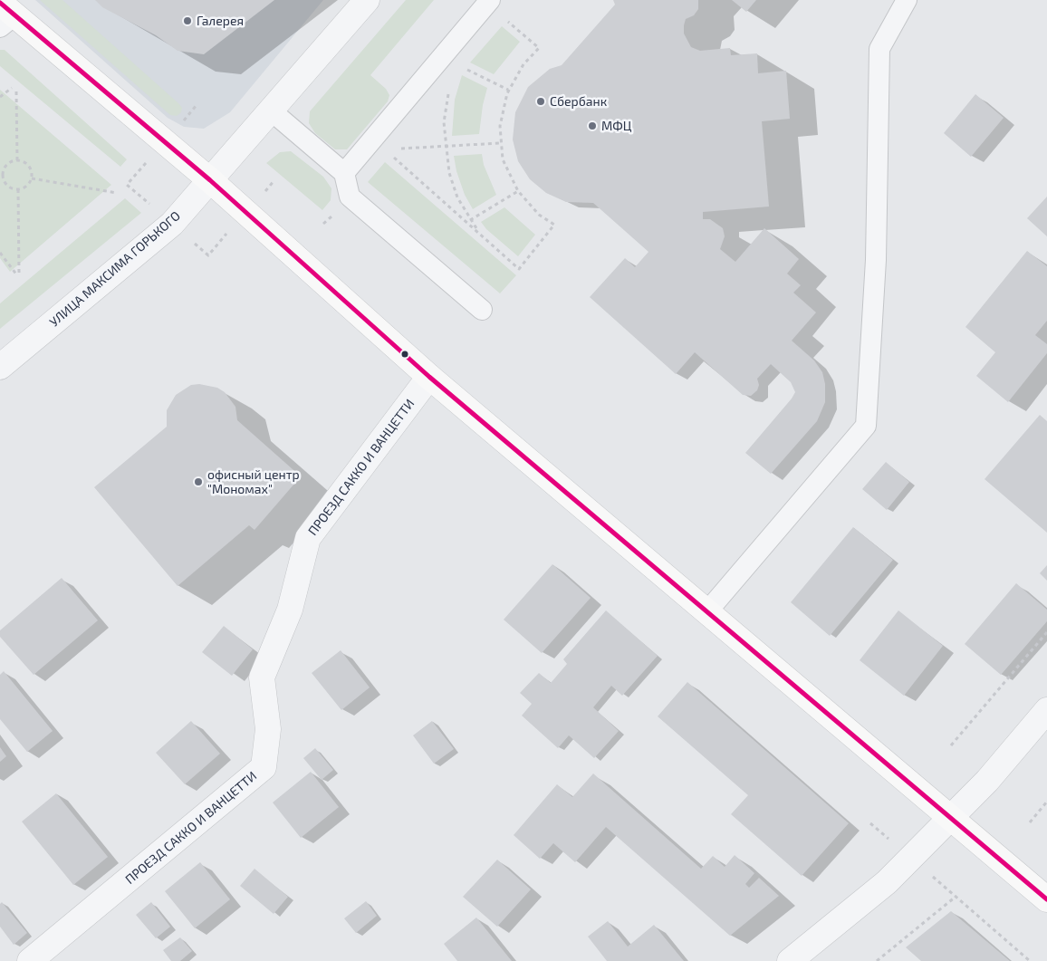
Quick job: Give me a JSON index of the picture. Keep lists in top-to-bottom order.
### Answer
{
  "streets": {
    "street": ["УЛИЦА МАКСИМА ГОРЬКОГО", "ПРОЕЗД САККО И ВАНЦЕТТИ"]
  },
  "places": [
    "Галерея",
    "Сбербанк",
    "МФЦ",
    "офисный центр \"Мономах\""
  ]
}
